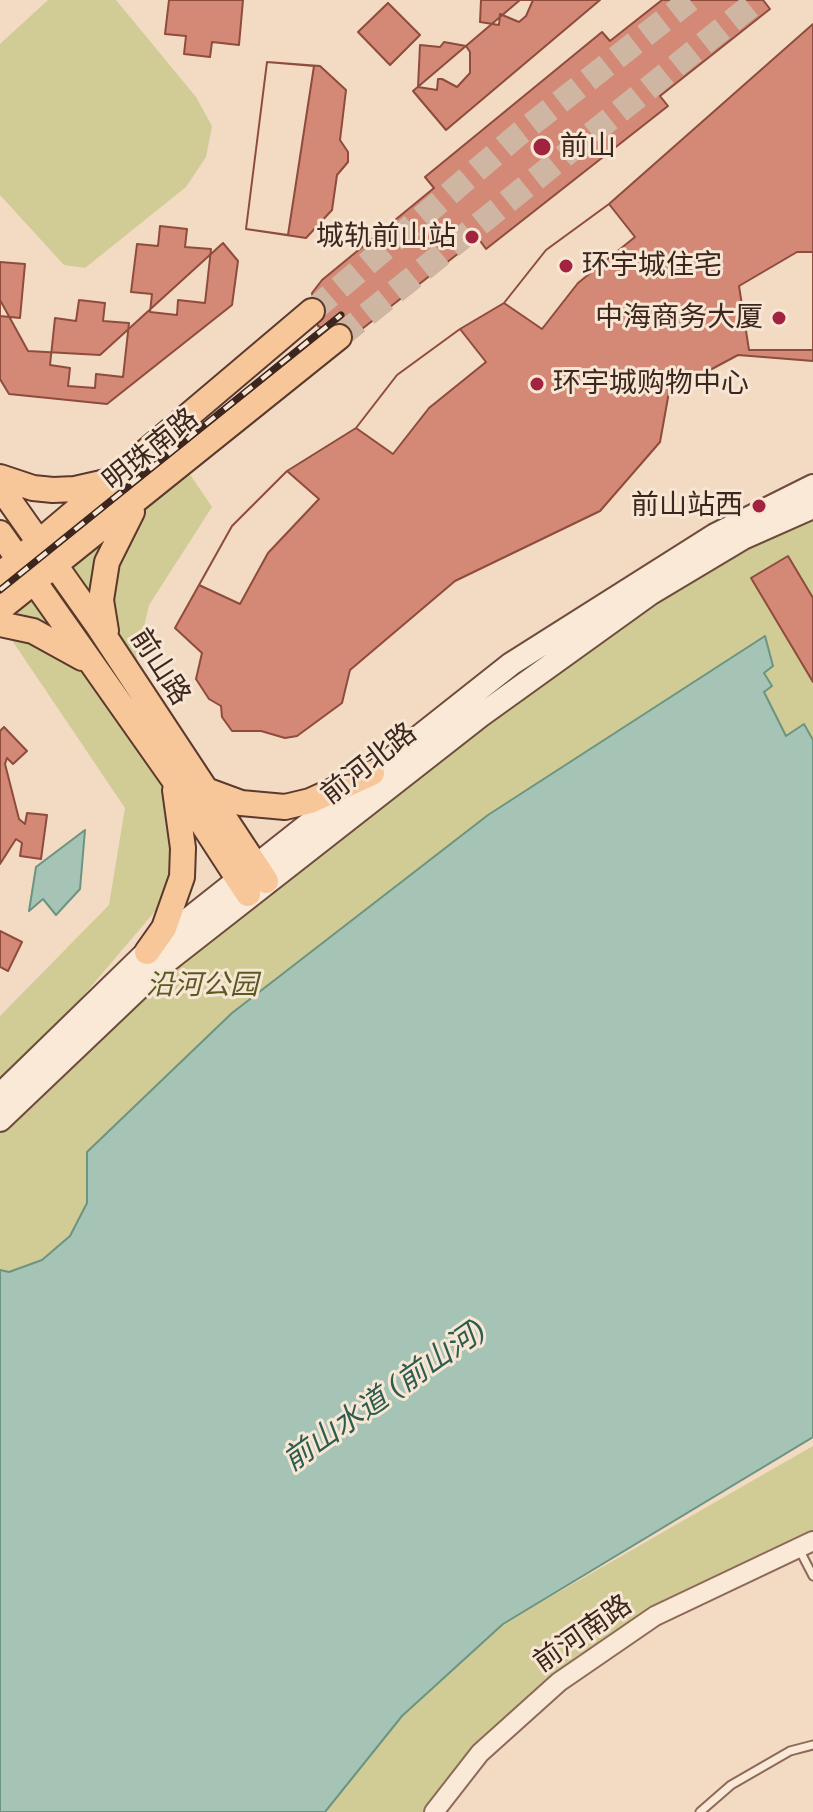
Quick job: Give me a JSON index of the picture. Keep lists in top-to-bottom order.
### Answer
{
  "streets": {
    "main road": ["明珠南路", "前山路", "前河北路"],
    "street": ["前河南路"]
  },
  "crossings": [
    ["明珠南路", "前山路"],
    ["前山路", "前河北路"]
  ],
  "water": ["前山水道 (前山河)"],
  "parks": ["沿河公园"],
  "places": [
    "前山",
    "城轨前山站",
    "环宇城住宅",
    "中海商务大厦",
    "环宇城购物中心",
    "前山站西"
  ]
}
